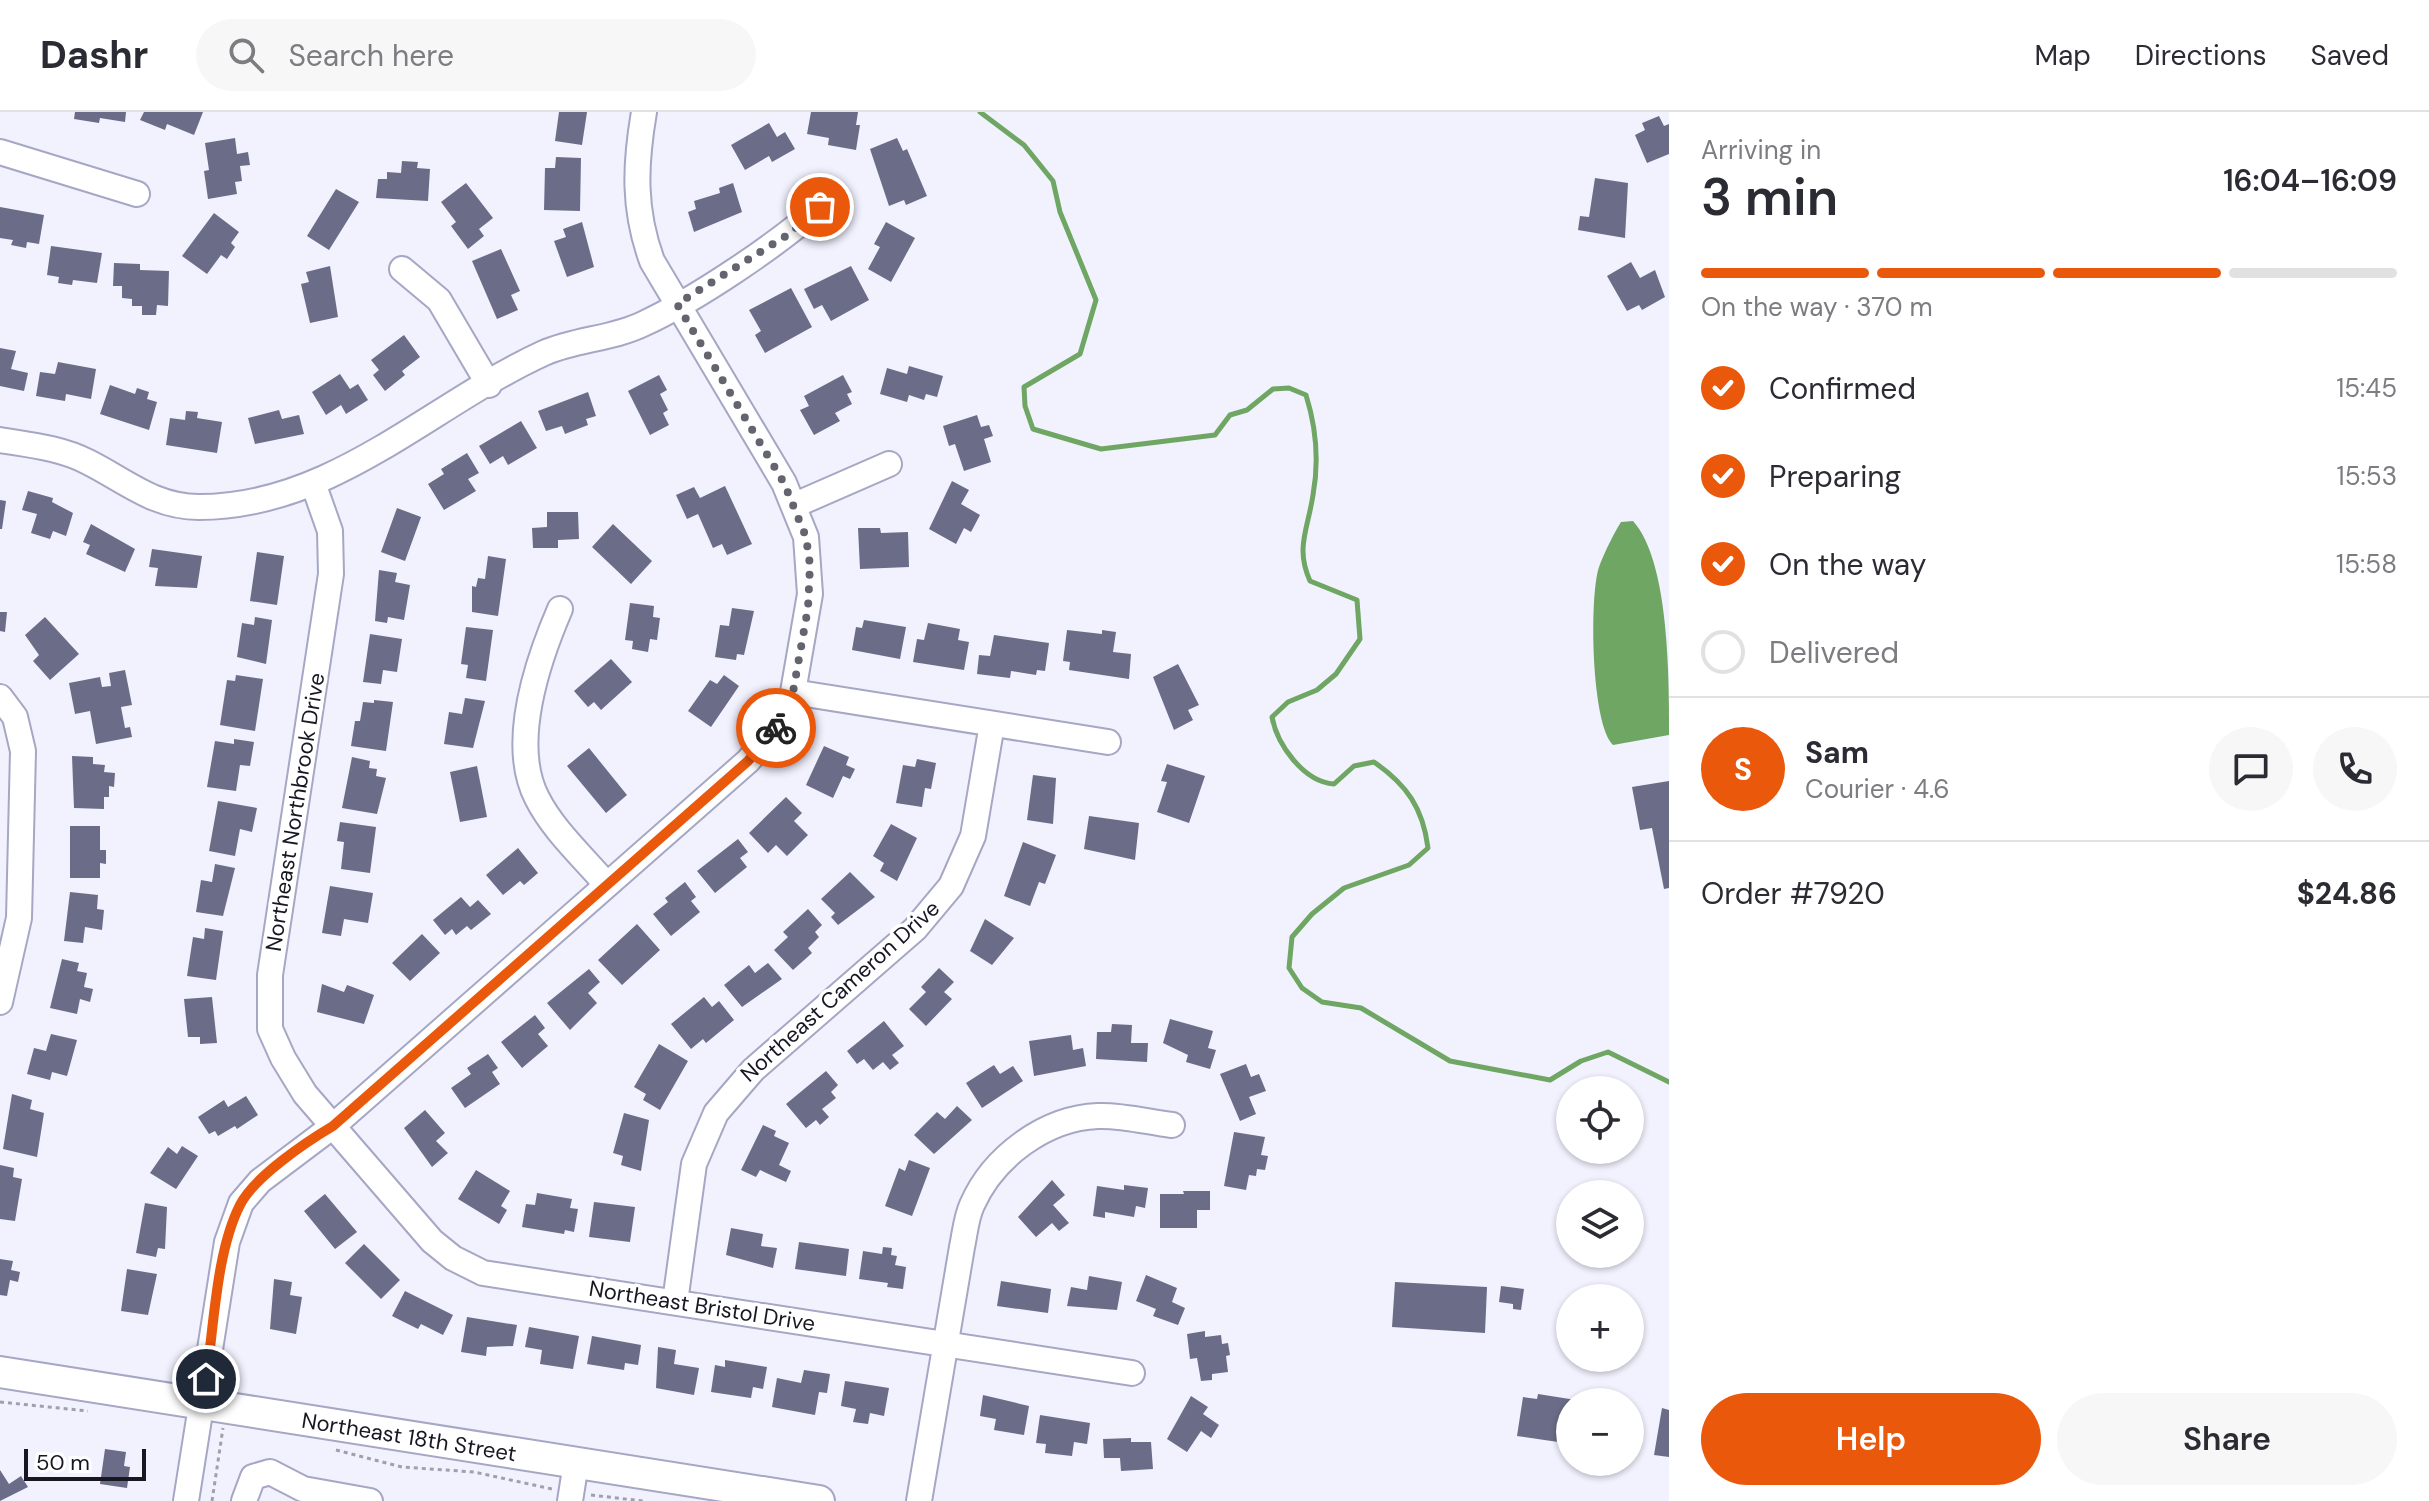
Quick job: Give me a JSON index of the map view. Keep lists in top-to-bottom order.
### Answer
{
  "streets": {
    "main road": ["Northeast 18th Street"],
    "street": ["Northeast Northbrook Drive", "Northeast Cameron Drive", "Northeast Bristol Drive"]
  },
  "crossings": [
    ["Northeast Northbrook Drive", "Northeast Bristol Drive"],
    ["Northeast Cameron Drive", "Northeast Bristol Drive"]
  ],
  "scale_bar": "50 m",
  "page": {
    "header": "Dashr",
    "search": "Search here",
    "nav": ["Map", "Directions", "Saved"],
    "heading": ["3 min", "Arriving in", "16:04–16:09"],
    "panel": [
      "Sam",
      "Courier · 4.6",
      "Order #7920",
      "$24.86"
    ],
    "bar": "On the way · 370 m",
    "list": [
      ["Confirmed", "15:45"],
      ["Preparing", "15:53"],
      ["On the way", "15:58"],
      "Delivered"
    ],
    "round": "S",
    "map_buttons": ["+", "−"],
    "buttons": ["Help", "Share"],
    "scale": "50 m"
  }
}
